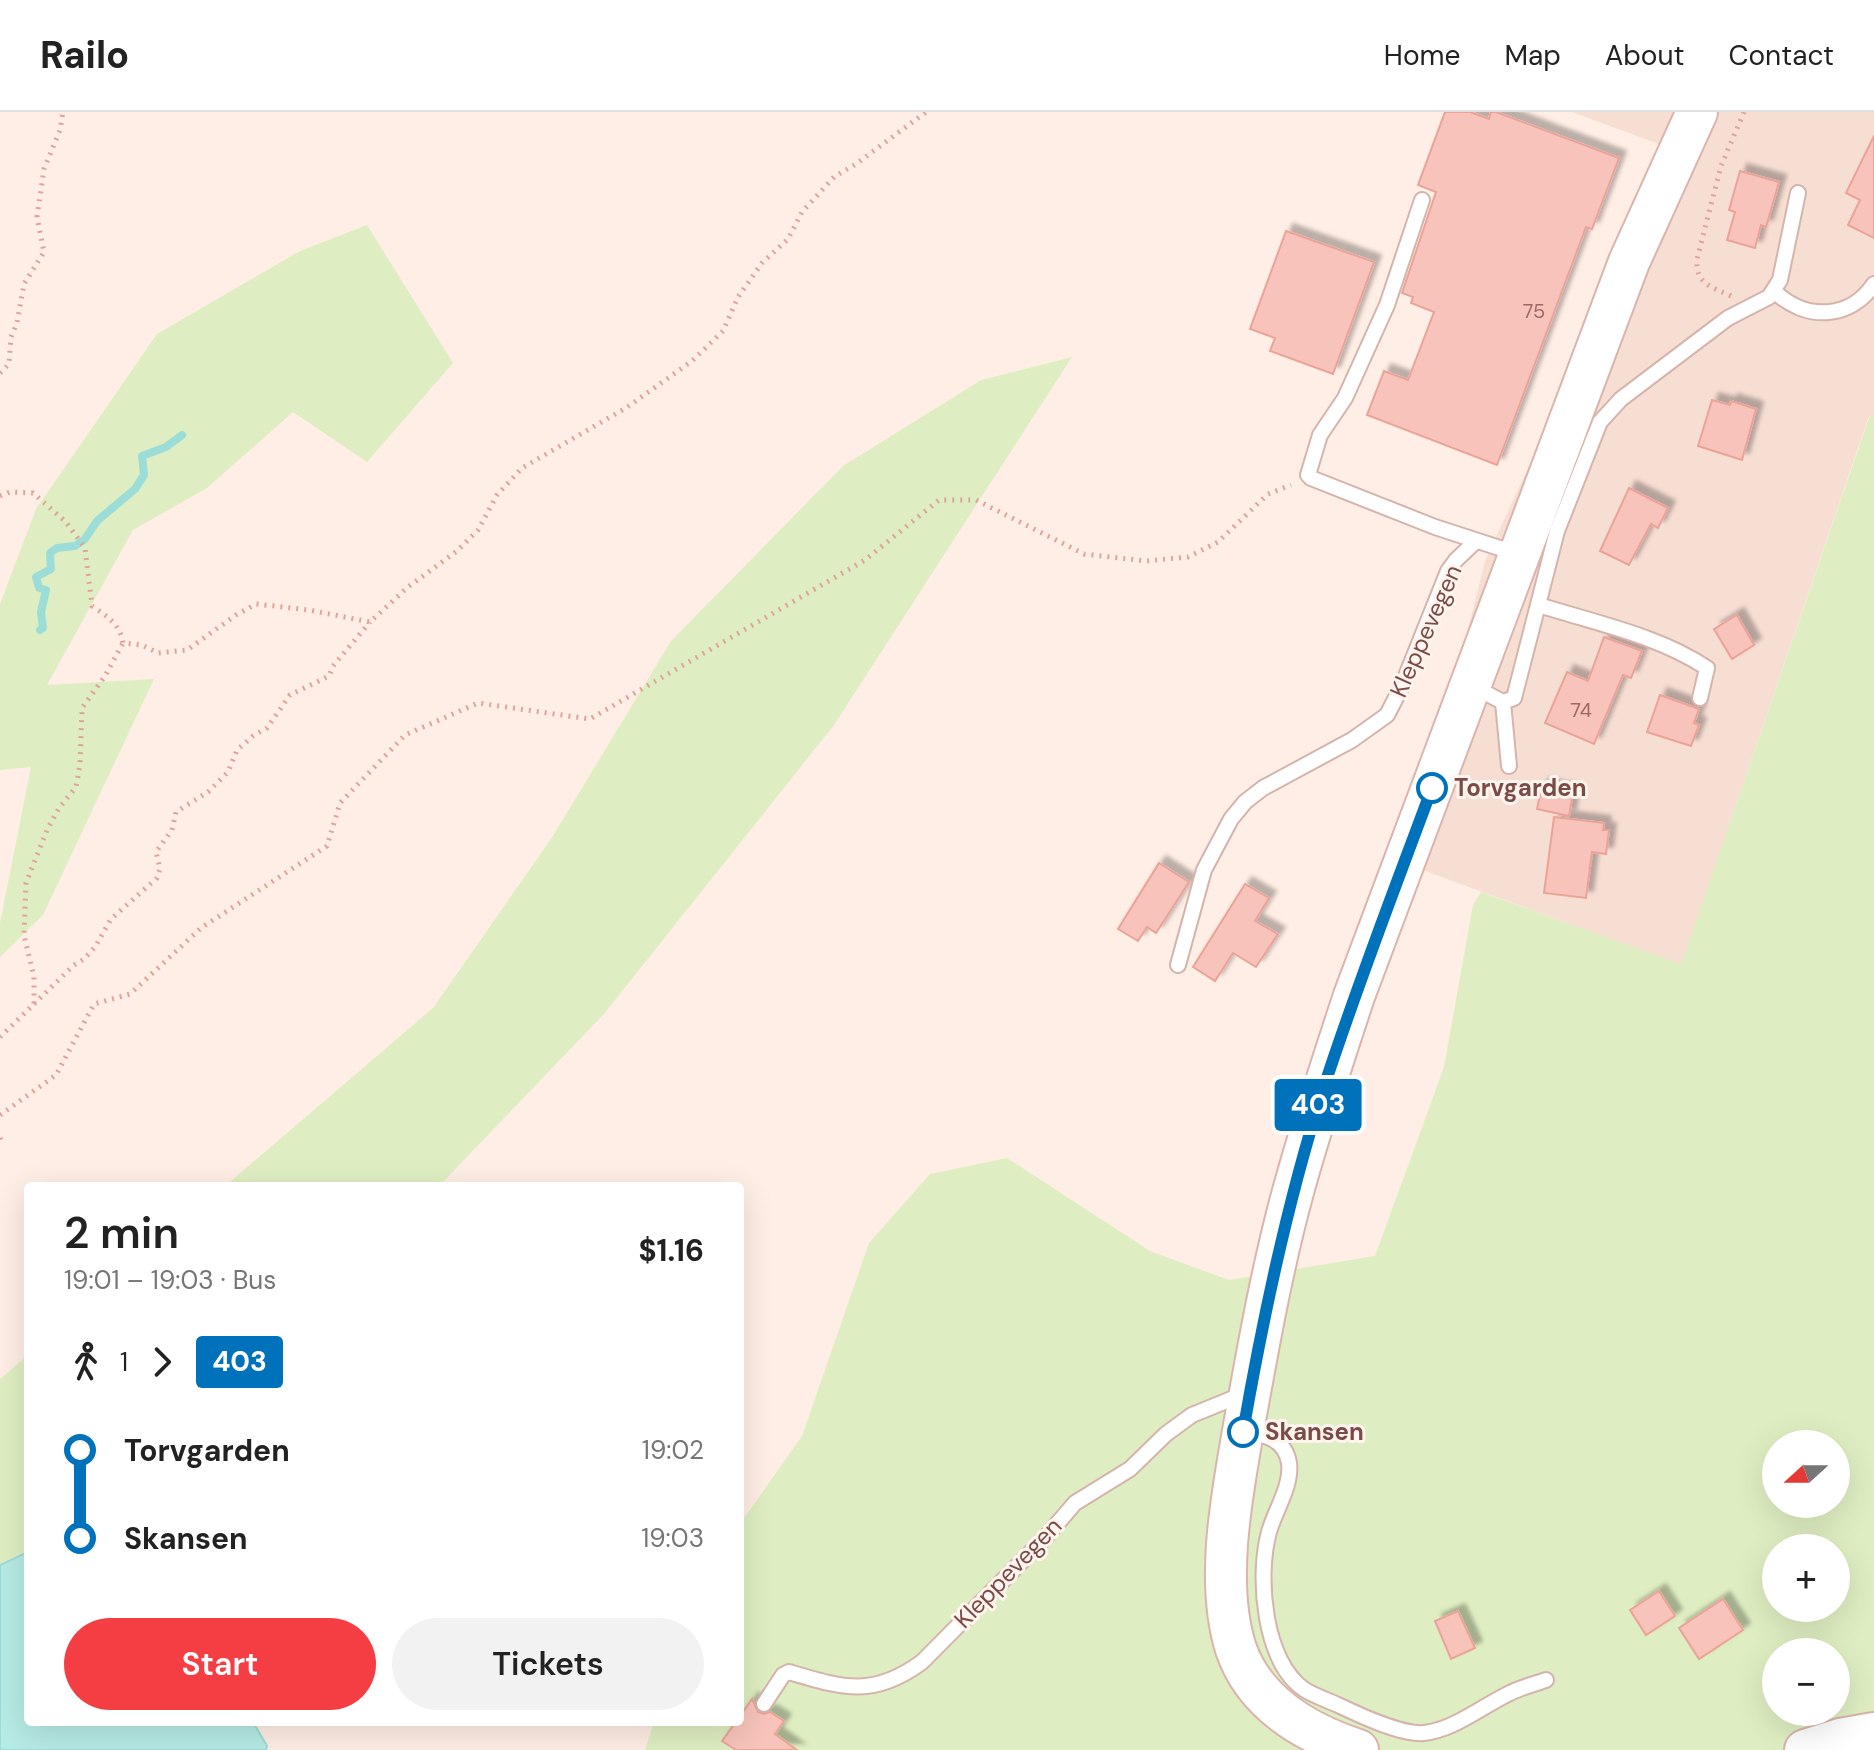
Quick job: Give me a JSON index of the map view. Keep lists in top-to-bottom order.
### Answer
{
  "streets": {
    "lane": ["Kleppevegen"]
  },
  "places": ["Torvgarden", "Skansen"],
  "lines": ["bus line 403"],
  "house_numbers": ["75", "74"],
  "north": "left",
  "page": {
    "header": "Railo",
    "nav": [
      "Home",
      "Map",
      "About",
      "Contact"
    ],
    "on_map": "403",
    "heading": ["2 min", "19:01 – 19:03 · Bus", "$1.16"],
    "legs": ["1", "403"],
    "list": [
      {
        "name": "Torvgarden",
        "value": "19:02"
      },
      {
        "name": "Skansen",
        "value": "19:03"
      }
    ],
    "map_buttons": ["+", "−"],
    "buttons": ["Start", "Tickets"]
  }
}
